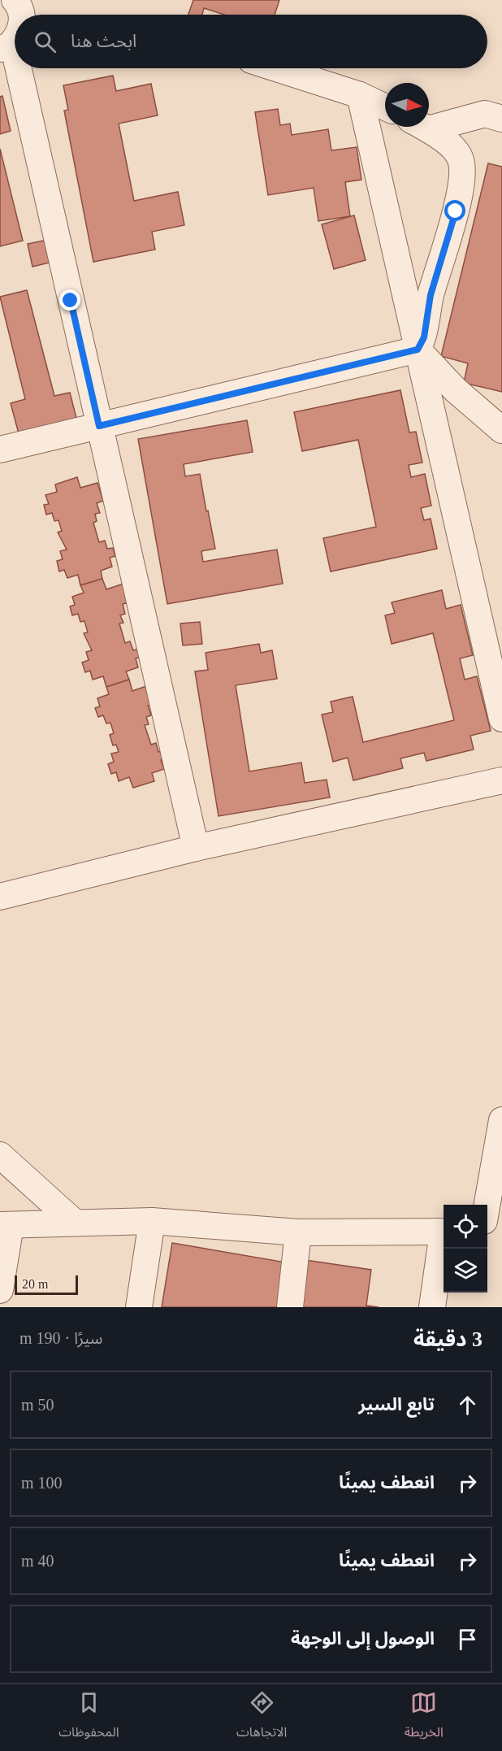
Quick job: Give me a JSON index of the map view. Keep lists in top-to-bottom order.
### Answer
{
  "scale_bar": "20 m",
  "north": "right",
  "page": {
    "search": "ابحث هنا",
    "scale": "20 m",
    "heading": ["3 دقيقة", "سيرًا · 190 m"],
    "list": [
      ["تابع السير", "50 m"],
      ["انعطف يمينًا", "100 m"],
      ["انعطف يمينًا", "40 m"],
      "الوصول إلى الوجهة"
    ],
    "nav": ["الخريطة", "الاتجاهات", "المحفوظات"]
  }
}
